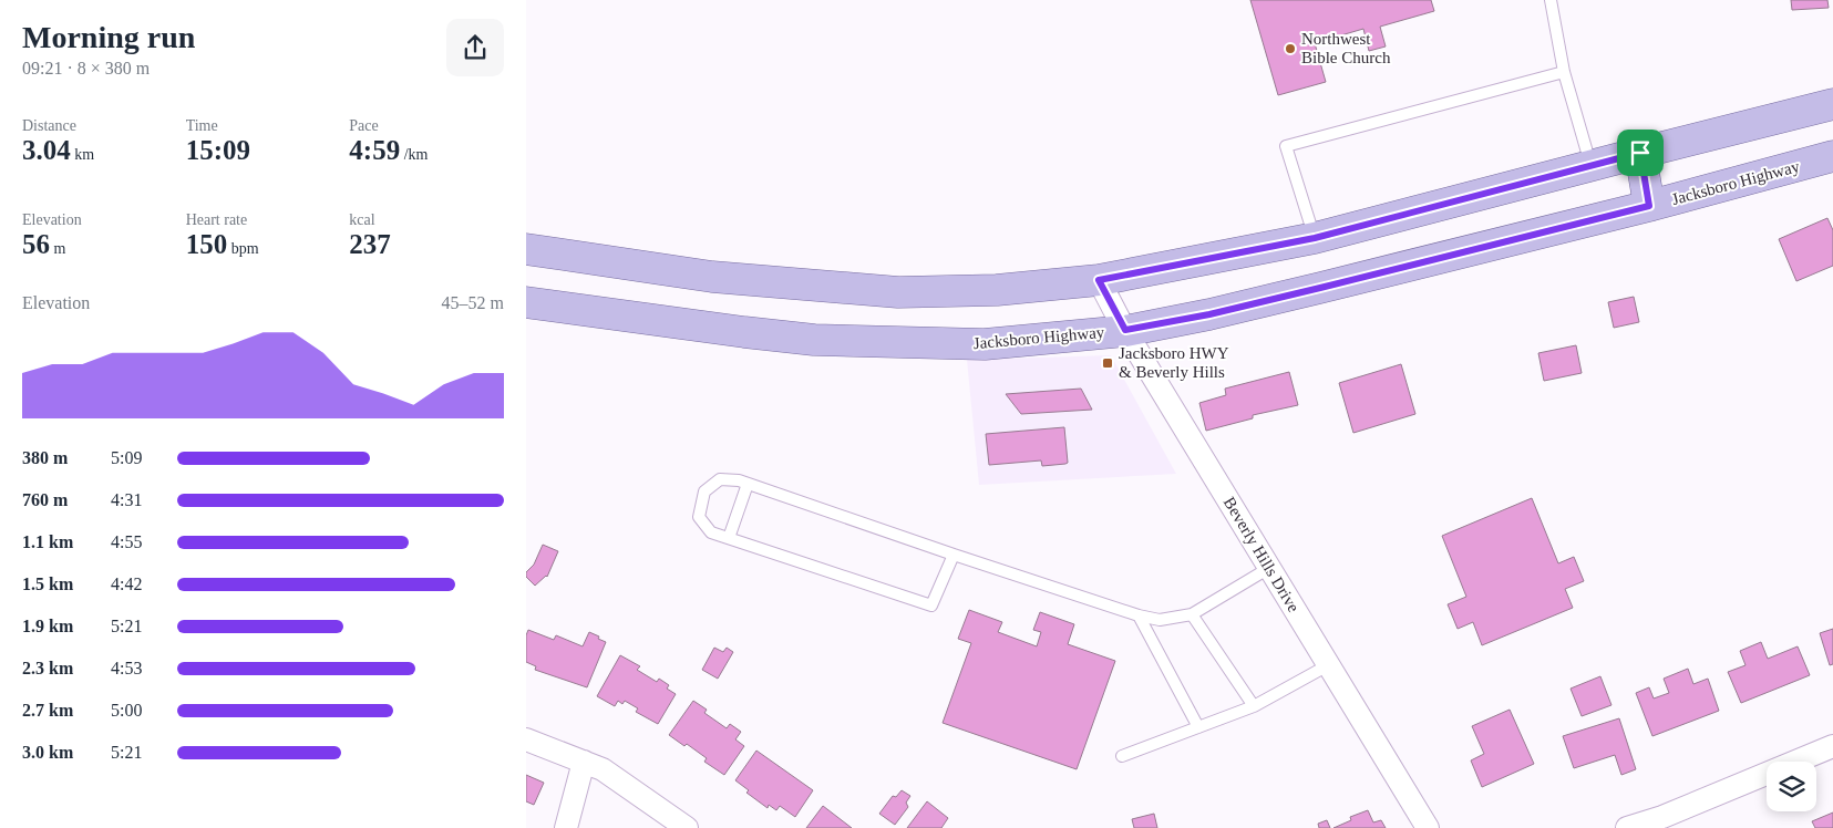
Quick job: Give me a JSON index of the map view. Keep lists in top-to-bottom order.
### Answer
{
  "streets": {
    "main road": ["Jacksboro Highway"],
    "street": ["Beverly Hills Drive"]
  },
  "crossings": [
    ["Jacksboro Highway", "Beverly Hills Drive"]
  ],
  "places": {
    "other": ["Northwest Bible Church"],
    "transit": ["Jacksboro HWY & Beverly Hills"]
  },
  "page": {
    "heading": ["Morning run", "09:21 · 8 × 380 m"],
    "stats": [
      ["Distance", "3.04 km"],
      ["Time", "15:09"],
      ["Pace", "4:59 /km"],
      ["Elevation", "56 m"],
      ["Heart rate", "150 bpm"],
      ["kcal", "237"]
    ],
    "chart": ["Elevation", "45–52 m"],
    "list": [
      {
        "name": "380 m",
        "note": "5:09"
      },
      {
        "name": "760 m",
        "note": "4:31"
      },
      {
        "name": "1.1 km",
        "note": "4:55"
      },
      {
        "name": "1.5 km",
        "note": "4:42"
      },
      {
        "name": "1.9 km",
        "note": "5:21"
      },
      {
        "name": "2.3 km",
        "note": "4:53"
      },
      {
        "name": "2.7 km",
        "note": "5:00"
      },
      {
        "name": "3.0 km",
        "note": "5:21"
      }
    ]
  }
}
